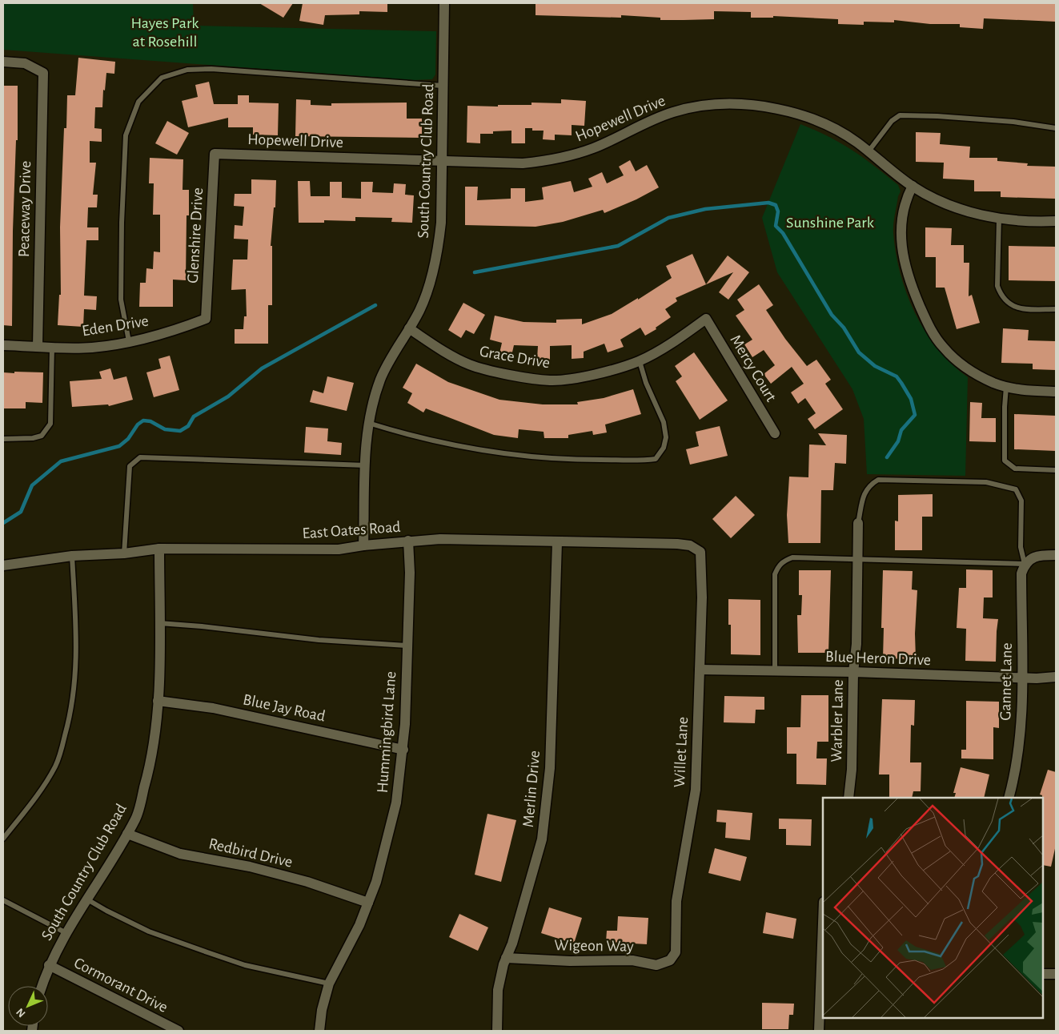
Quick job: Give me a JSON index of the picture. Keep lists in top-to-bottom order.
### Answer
{
  "streets": {
    "street": [
      "Hopewell Drive",
      "South Country Club Road",
      "Peaceway Drive",
      "Glenshire Drive",
      "Eden Drive",
      "Grace Drive",
      "Mercy Court",
      "East Oates Road",
      "Blue Heron Drive",
      "Gannet Lane",
      "Blue Jay Road",
      "Warbler Lane",
      "Hummingbird Lane",
      "Willet Lane",
      "Merlin Drive",
      "Redbird Drive",
      "Wigeon Way",
      "Cormorant Drive"
    ]
  },
  "crossings": [
    ["Hopewell Drive", "South Country Club Road"],
    ["Hopewell Drive", "Glenshire Drive"],
    ["South Country Club Road", "Grace Drive"],
    ["South Country Club Road", "East Oates Road"],
    ["South Country Club Road", "Blue Jay Road"],
    ["South Country Club Road", "Redbird Drive"],
    ["South Country Club Road", "Cormorant Drive"],
    ["Peaceway Drive", "Eden Drive"],
    ["Glenshire Drive", "Eden Drive"],
    ["Grace Drive", "Mercy Court"],
    ["East Oates Road", "Hummingbird Lane"],
    ["East Oates Road", "Willet Lane"],
    ["East Oates Road", "Merlin Drive"],
    ["Blue Heron Drive", "Gannet Lane"],
    ["Blue Heron Drive", "Warbler Lane"],
    ["Blue Heron Drive", "Willet Lane"],
    ["Blue Jay Road", "Hummingbird Lane"],
    ["Hummingbird Lane", "Redbird Drive"],
    ["Willet Lane", "Wigeon Way"],
    ["Merlin Drive", "Wigeon Way"]
  ],
  "parks": ["Hayes Park at Rosehill", "Sunshine Park"],
  "north": "bottom left"
}
